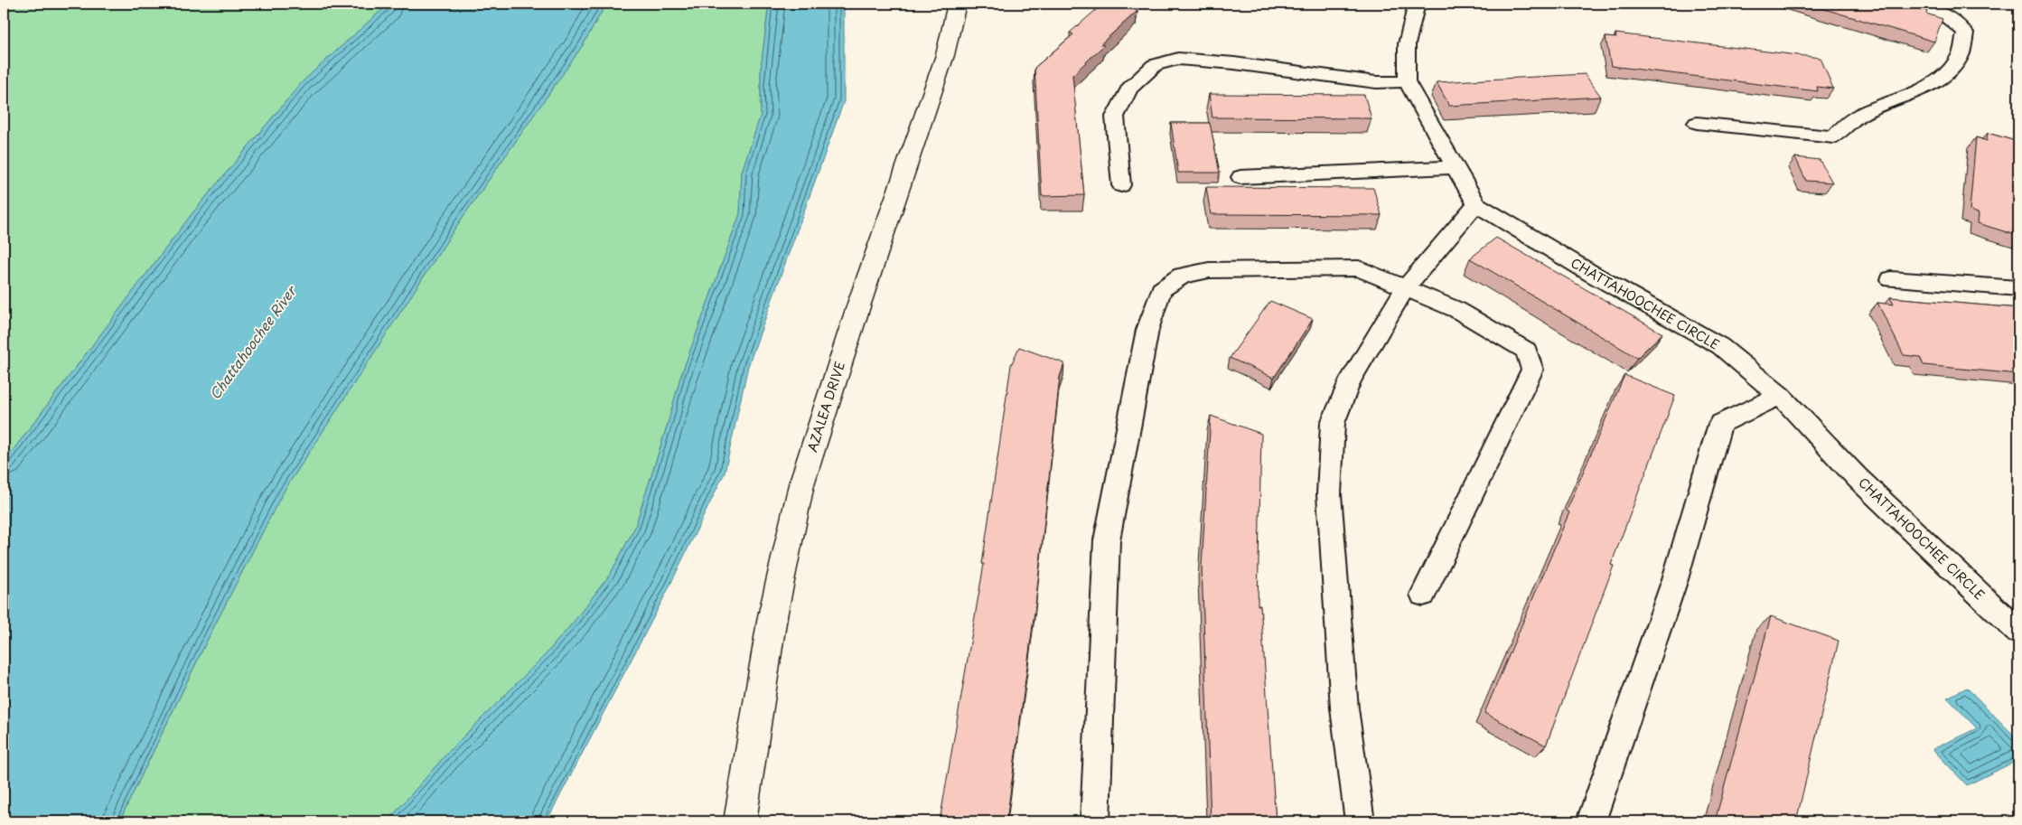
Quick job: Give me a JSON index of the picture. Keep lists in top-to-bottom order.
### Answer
{
  "streets": {
    "street": ["CHATTAHOOCHEE CIRCLE", "AZALEA DRIVE"]
  },
  "water": ["Chattahoochee River"]
}
